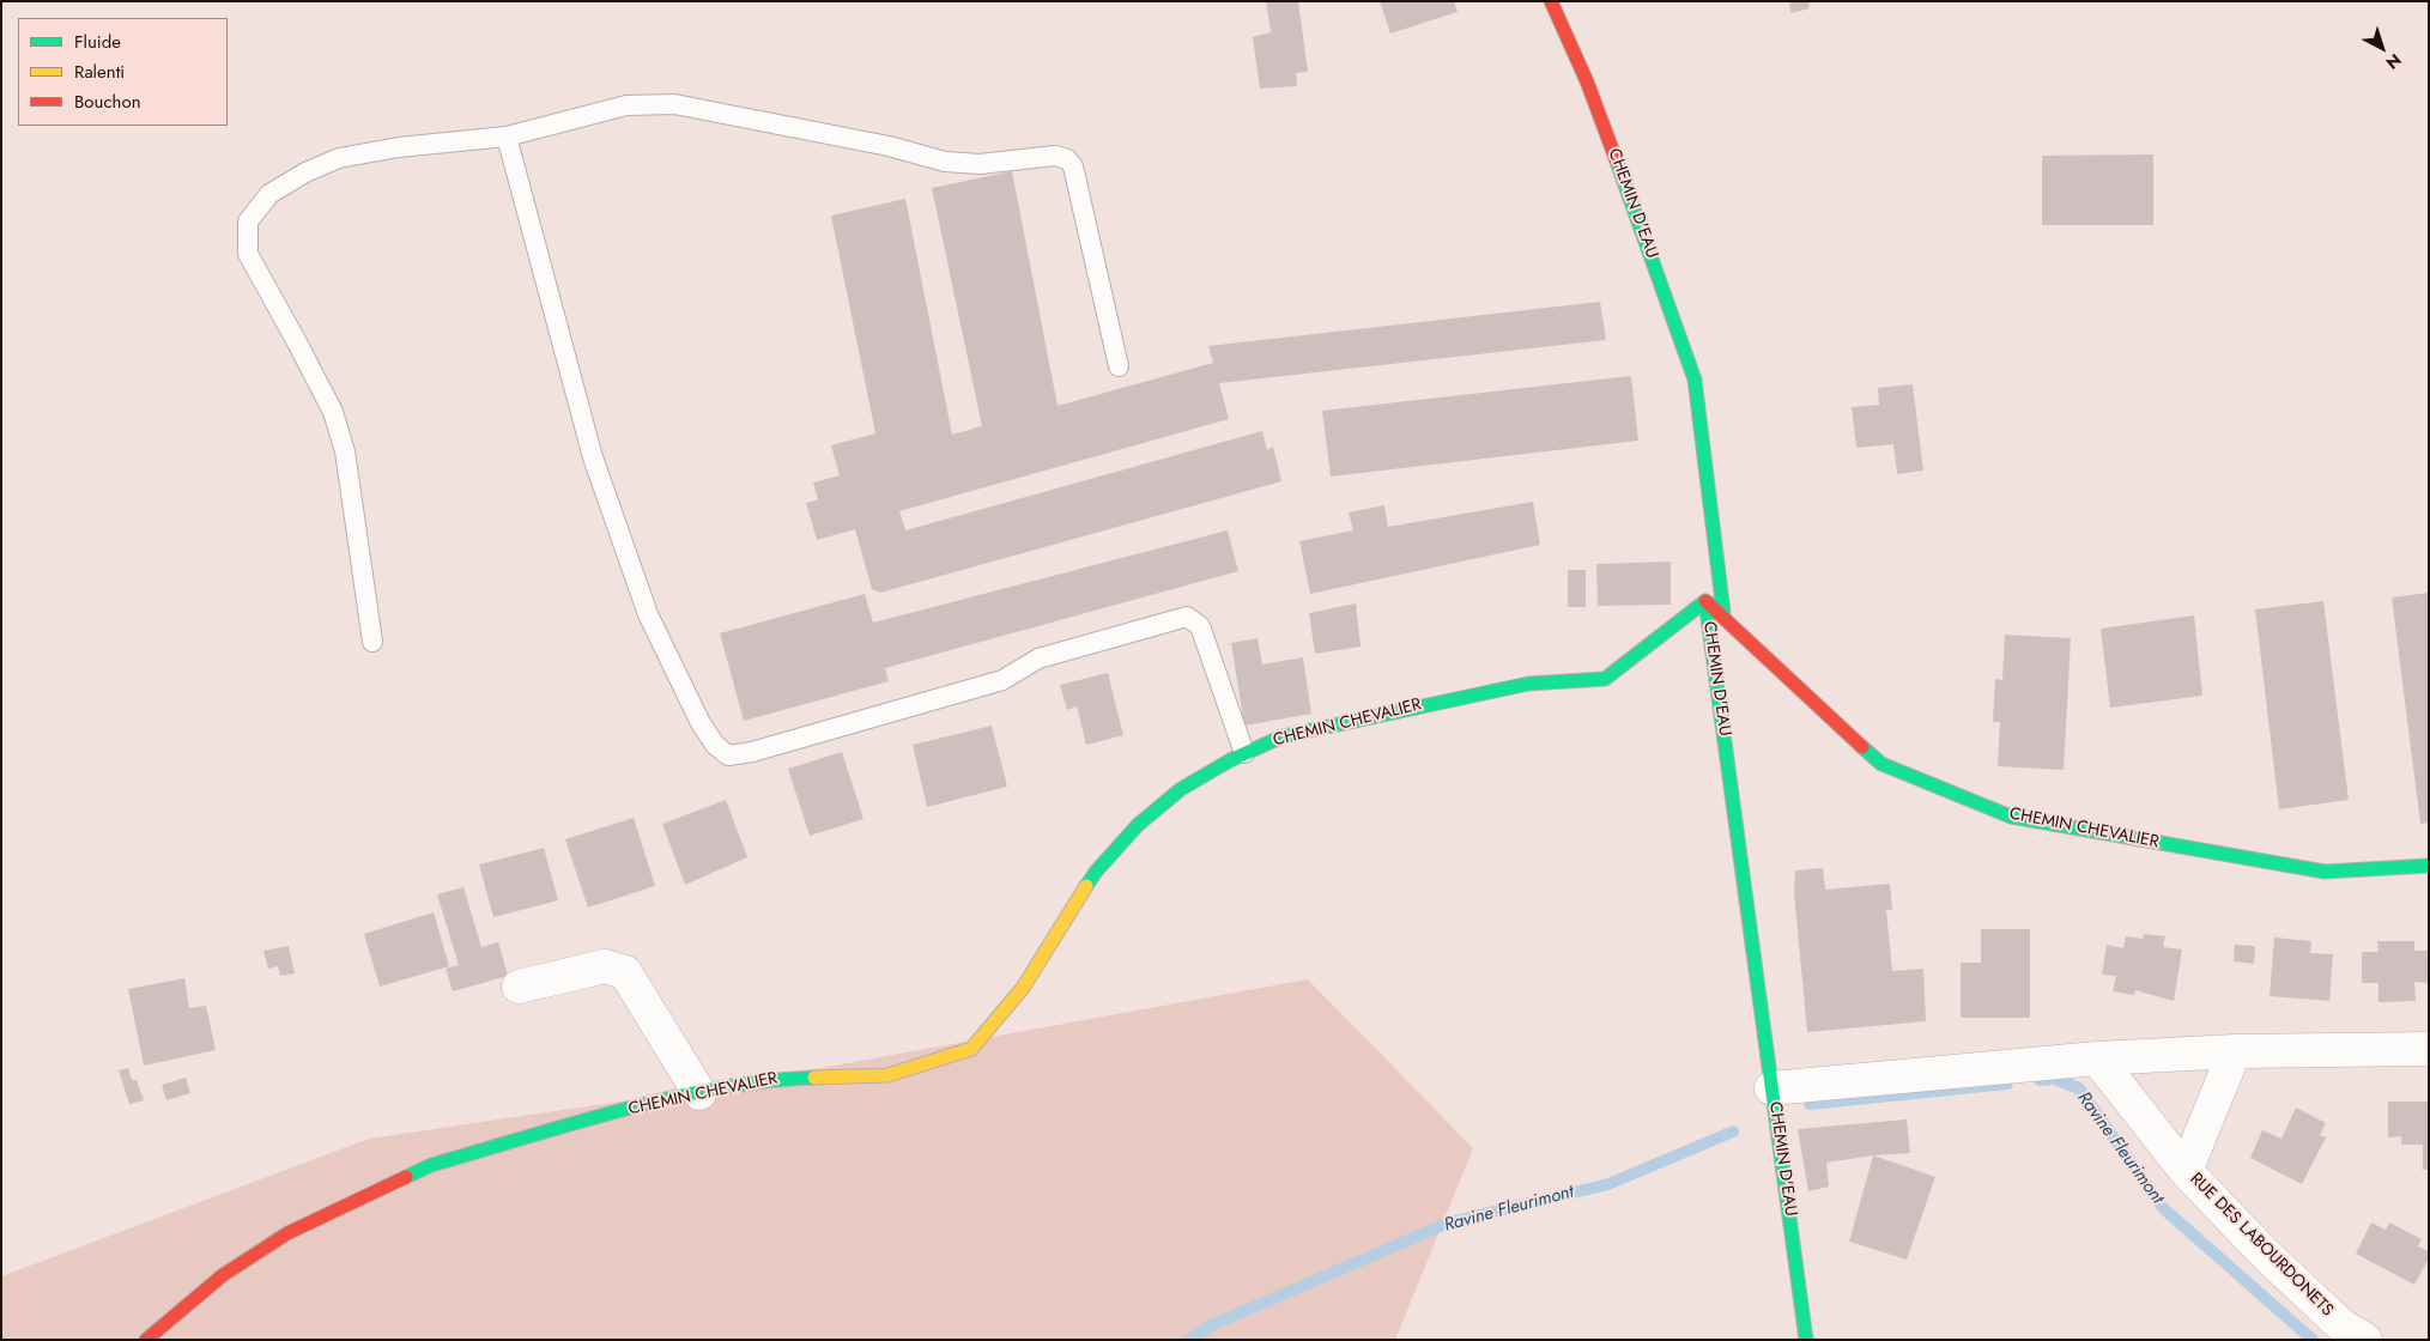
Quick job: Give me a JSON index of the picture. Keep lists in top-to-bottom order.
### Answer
{
  "streets": {
    "street": ["CHEMIN D'EAU", "CHEMIN CHEVALIER", "RUE DES LABOURDONETS"]
  },
  "crossings": [
    ["CHEMIN D'EAU", "CHEMIN CHEVALIER"]
  ],
  "water": ["Ravine Fleurimont"],
  "legend": ["Fluide", "Ralenti", "Bouchon"],
  "north": "bottom right"
}
